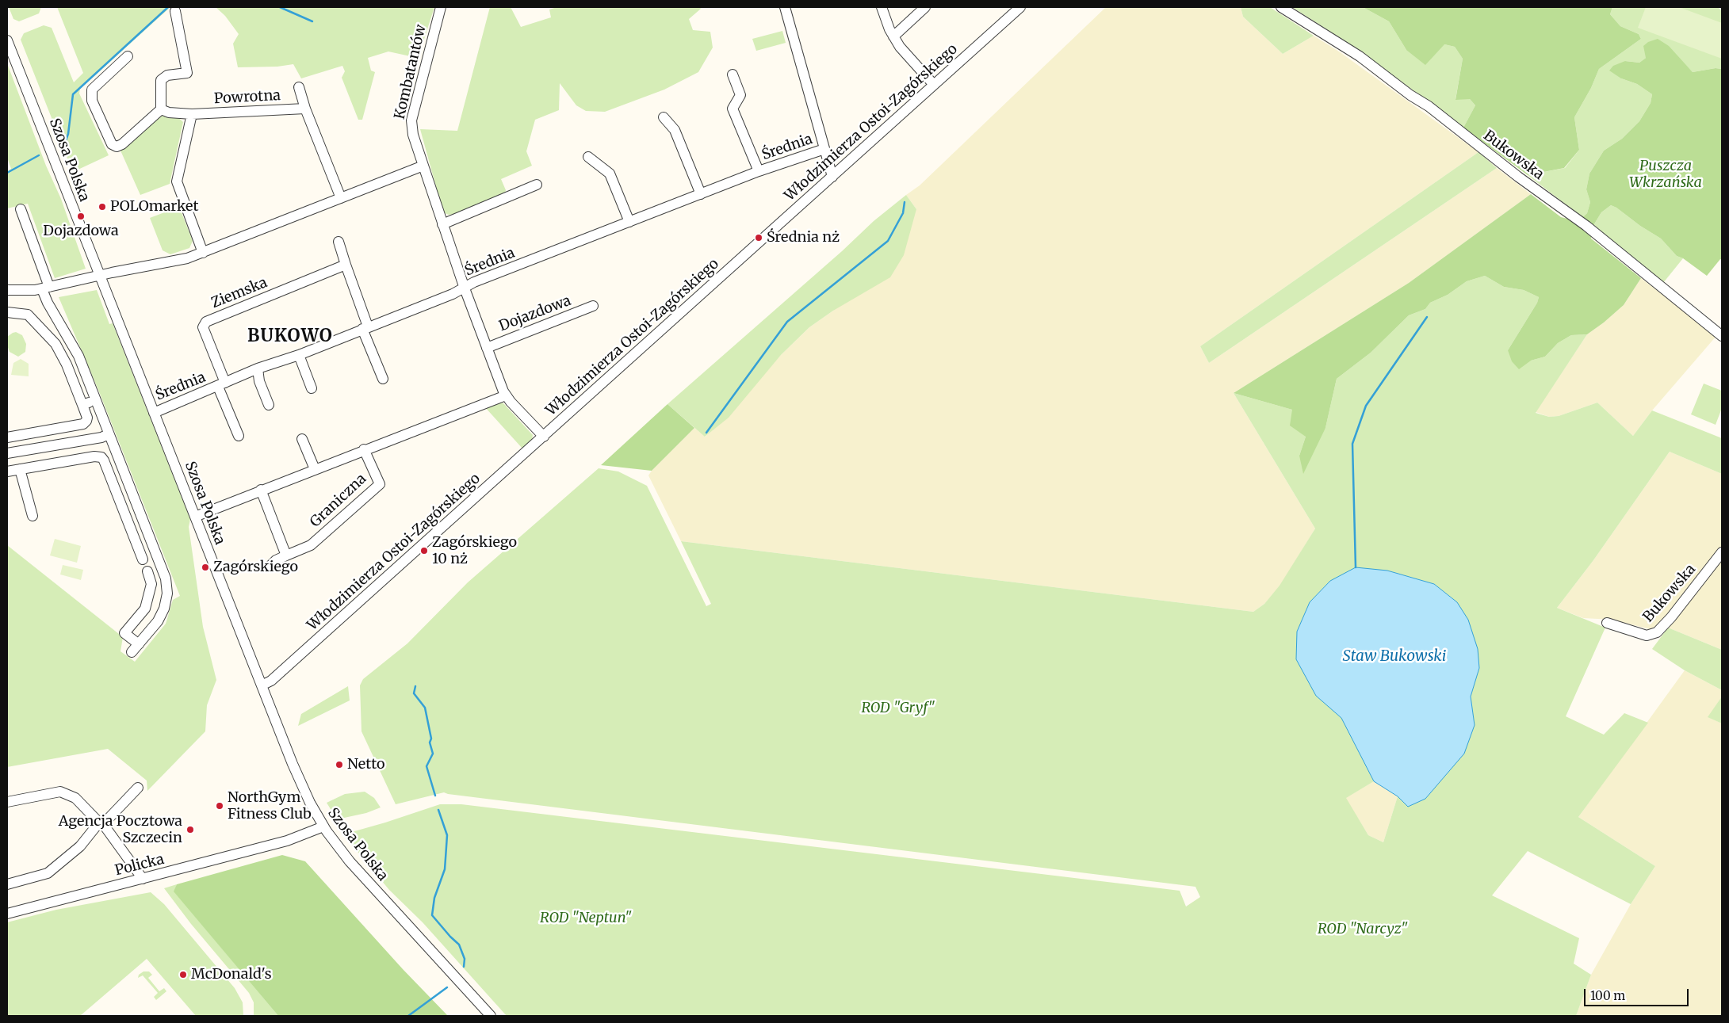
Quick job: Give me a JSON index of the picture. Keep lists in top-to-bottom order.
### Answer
{
  "streets": {
    "street": [
      "Kombatantów",
      "Powrotna",
      "Włodzimierza Ostoi-Zagórskiego",
      "Średnia",
      "Bukowska",
      "Szosa Polska",
      "Ziemska",
      "Dojazdowa",
      "Graniczna",
      "Policka"
    ]
  },
  "crossings": [
    ["Kombatantów", "Dojazdowa"],
    ["Włodzimierza Ostoi-Zagórskiego", "Szosa Polska"],
    ["Włodzimierza Ostoi-Zagórskiego", "Dojazdowa"],
    ["Średnia", "Szosa Polska"],
    ["Średnia", "Ziemska"],
    ["Średnia", "Dojazdowa"],
    ["Szosa Polska", "Graniczna"],
    ["Szosa Polska", "Policka"],
    ["Dojazdowa", "Graniczna"]
  ],
  "districts": ["BUKOWO"],
  "water": ["Staw Bukowski"],
  "parks": [
    "Puszcza Wkrzańska",
    "ROD \"Gryf\"",
    "ROD \"Neptun\"",
    "ROD \"Narcyz\""
  ],
  "places": [
    "POLOmarket",
    "Dojazdowa",
    "Średnia nż",
    "Zagórskiego 10 nż",
    "Zagórskiego",
    "Netto",
    "NorthGym Fitness Club",
    "Agencja Pocztowa Szczecin",
    "McDonald's"
  ],
  "scale_bar": "100 m"
}
